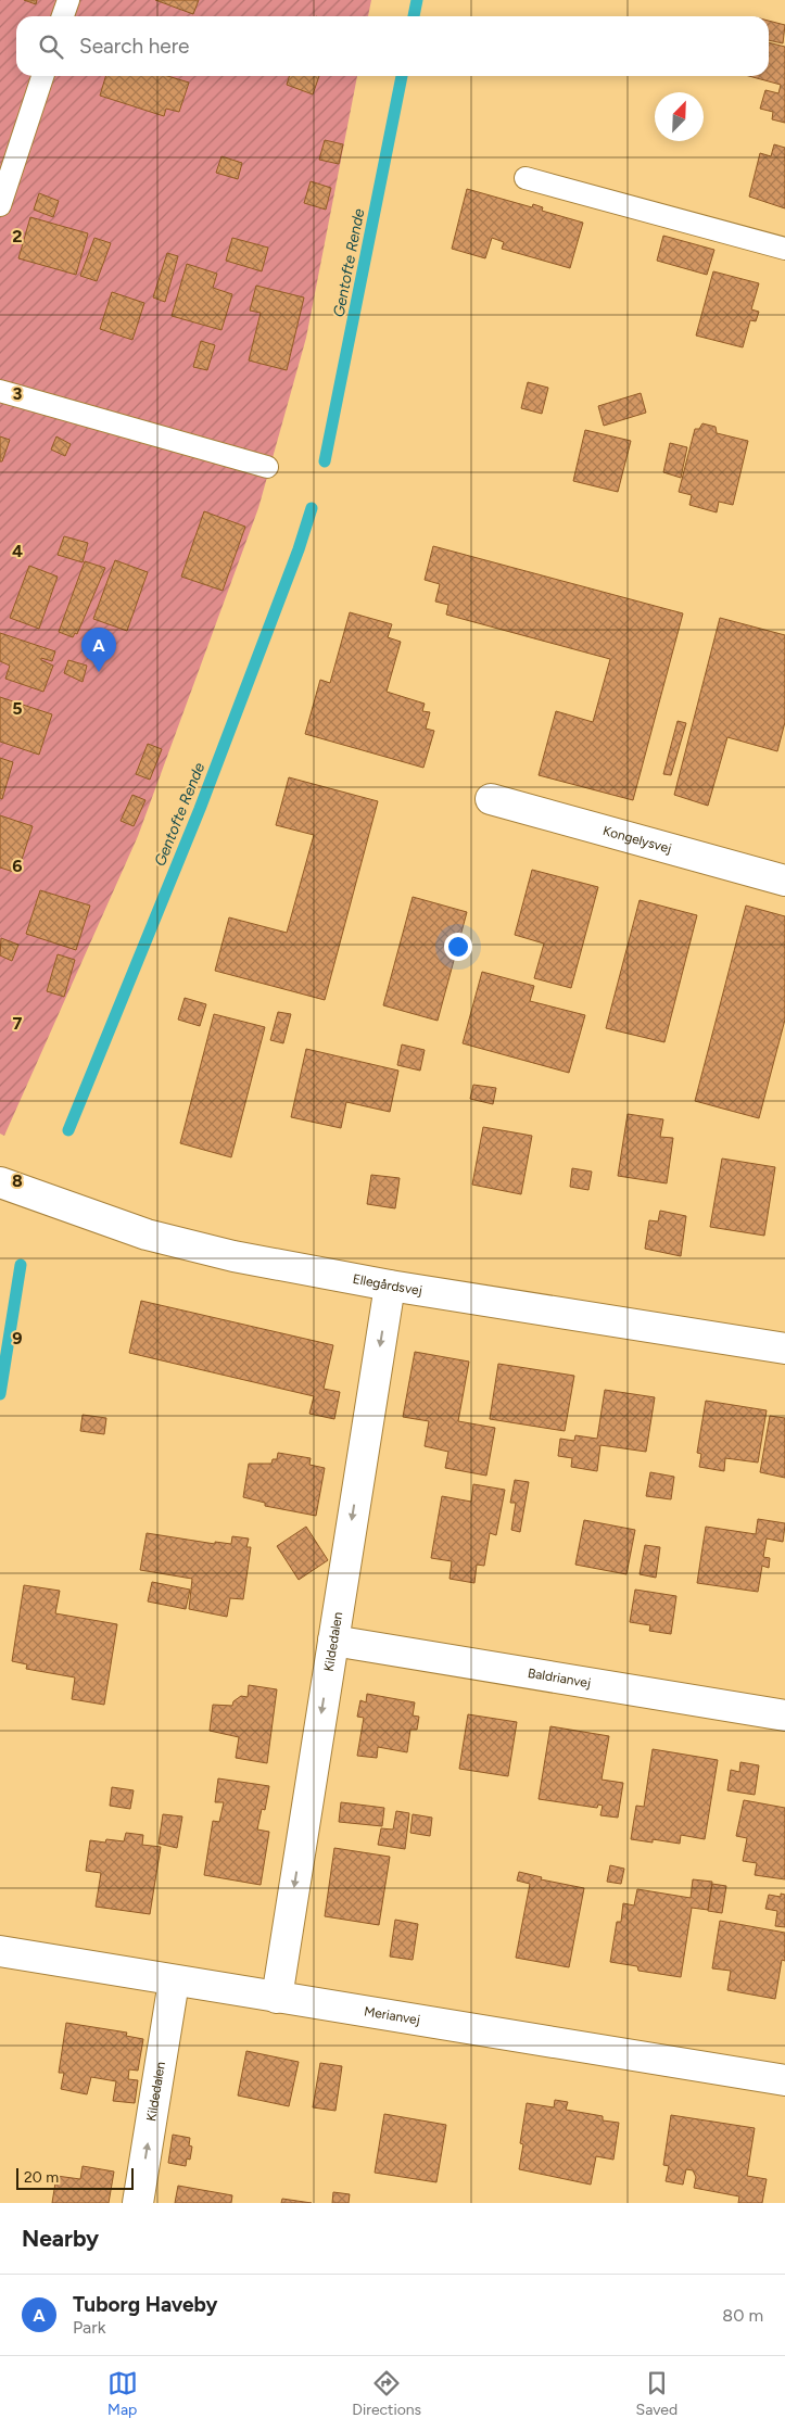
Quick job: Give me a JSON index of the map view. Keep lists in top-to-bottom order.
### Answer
{
  "streets": {
    "street": [
      "Kongelysvej",
      "Ellegårdsvej",
      "Kildedalen",
      "Baldrianvej",
      "Merianvej"
    ]
  },
  "crossings": [
    ["Ellegårdsvej", "Kildedalen"],
    ["Kildedalen", "Baldrianvej"],
    ["Kildedalen", "Merianvej"]
  ],
  "water": ["Gentofte Rende"],
  "scale_bar": "20 m",
  "north": "top right",
  "page": {
    "search": "Search here",
    "pins": "A",
    "scale": "20 m",
    "heading": "Nearby",
    "list": [
      {
        "mark": "A",
        "name": "Tuborg Haveby",
        "note": "Park",
        "value": "80 m"
      }
    ],
    "nav": ["Map", "Directions", "Saved"]
  },
  "grid": {
    "rows": [
      "2",
      "3",
      "4",
      "5",
      "6",
      "7",
      "8",
      "9"
    ]
  }
}
